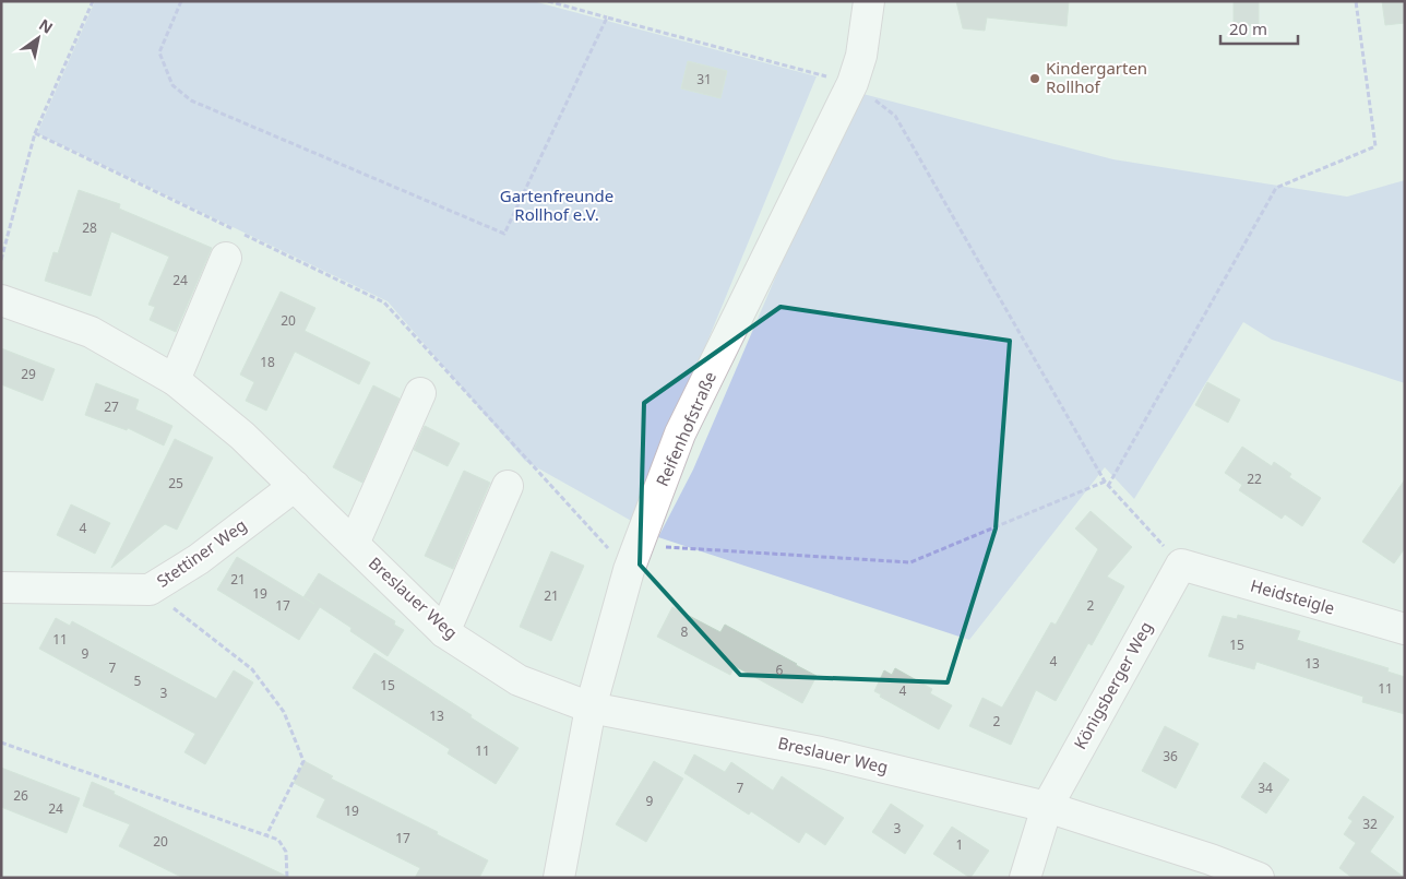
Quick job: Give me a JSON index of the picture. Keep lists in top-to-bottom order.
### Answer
{
  "streets": {
    "street": [
      "Reifenhofstraße",
      "Stettiner Weg",
      "Heidsteigle",
      "Breslauer Weg",
      "Königsberger Weg"
    ]
  },
  "crossings": [
    ["Reifenhofstraße", "Breslauer Weg"],
    ["Stettiner Weg", "Breslauer Weg"],
    ["Heidsteigle", "Königsberger Weg"],
    ["Breslauer Weg", "Königsberger Weg"]
  ],
  "parks": ["Gartenfreunde Rollhof e.V."],
  "places": ["Kindergarten Rollhof"],
  "house_numbers": [
    "31",
    "28",
    "24",
    "20",
    "18",
    "29",
    "27",
    "22",
    "25",
    "4",
    "21",
    "19",
    "21",
    "17",
    "2",
    "8",
    "11",
    "15",
    "9",
    "4",
    "13",
    "7",
    "6",
    "5",
    "15",
    "11",
    "4",
    "3",
    "13",
    "2",
    "11",
    "36",
    "7",
    "34",
    "26",
    "9",
    "24",
    "19",
    "32",
    "3",
    "17",
    "20",
    "1"
  ],
  "scale_bar": "20 m",
  "north": "top right"
}
